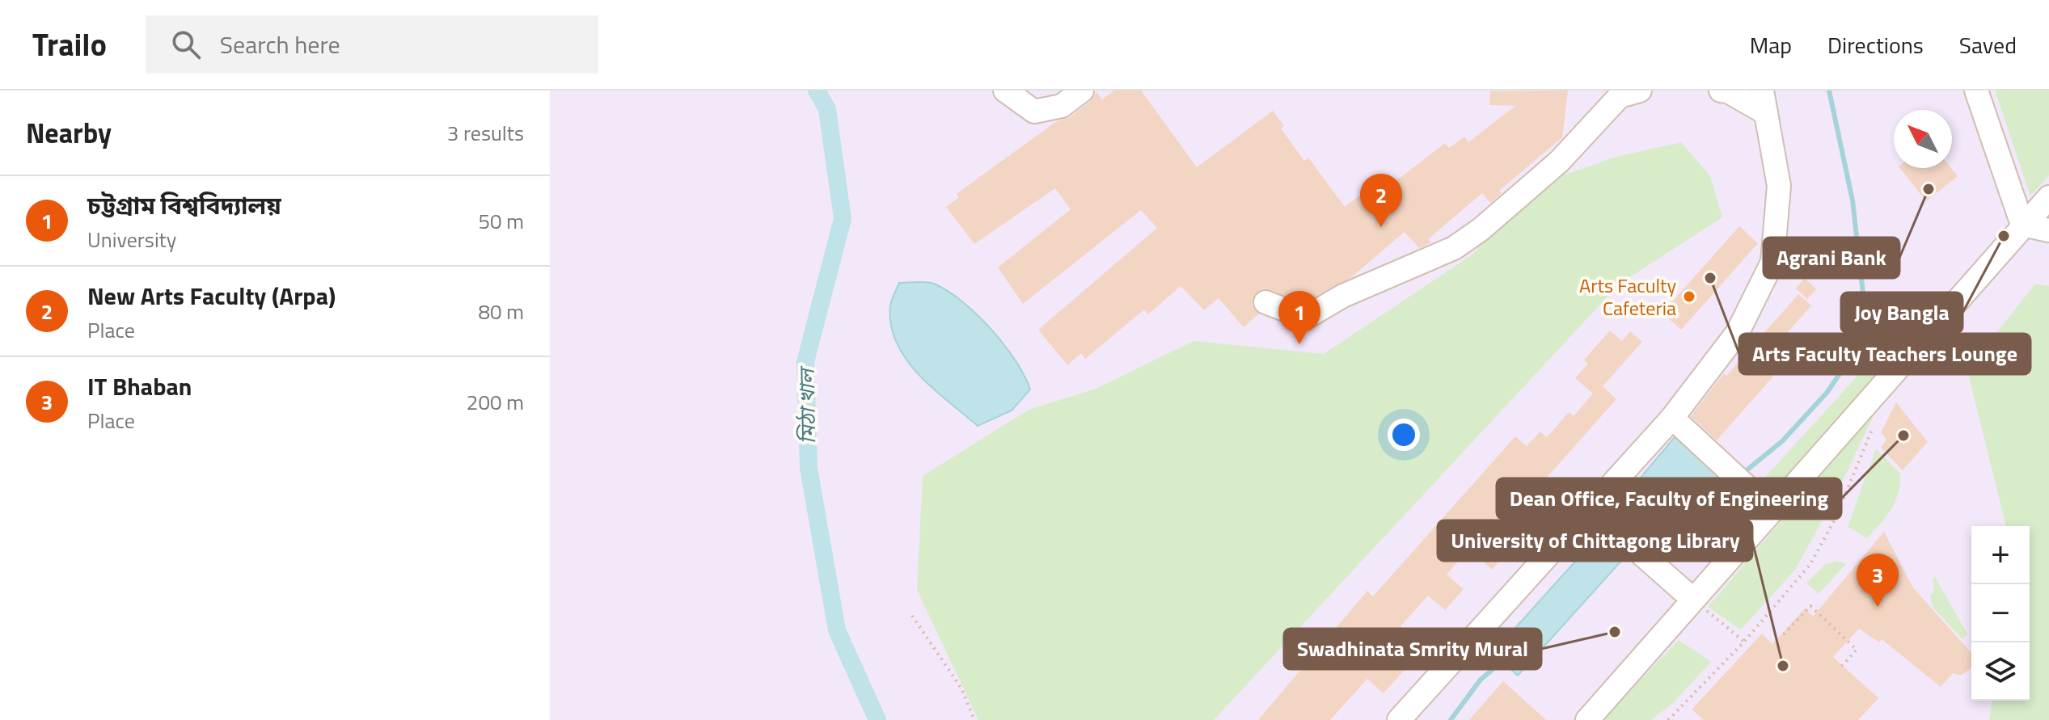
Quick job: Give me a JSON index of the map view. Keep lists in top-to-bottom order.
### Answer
{
  "water": ["মিঠা খাল"],
  "places": [
    "Agrani Bank",
    "Joy Bangla",
    "Arts Faculty Teachers Lounge",
    "Arts Faculty Cafeteria",
    "Dean Office, Faculty of Engineering",
    "Swadhinata Smrity Mural",
    "University of Chittagong Library"
  ],
  "north": "top left",
  "page": {
    "header": "Trailo",
    "search": "Search here",
    "nav": ["Map", "Directions", "Saved"],
    "heading": ["Nearby", "3 results"],
    "pins": ["2", "1", "3"],
    "list": [
      {
        "mark": "1",
        "name": "চট্টগ্রাম বিশ্ববিদ্যালয়",
        "note": "University",
        "value": "50 m"
      },
      {
        "mark": "2",
        "name": "New Arts Faculty (Arpa)",
        "note": "Place",
        "value": "80 m"
      },
      {
        "mark": "3",
        "name": "IT Bhaban",
        "note": "Place",
        "value": "200 m"
      }
    ],
    "map_buttons": ["+", "−"]
  }
}
